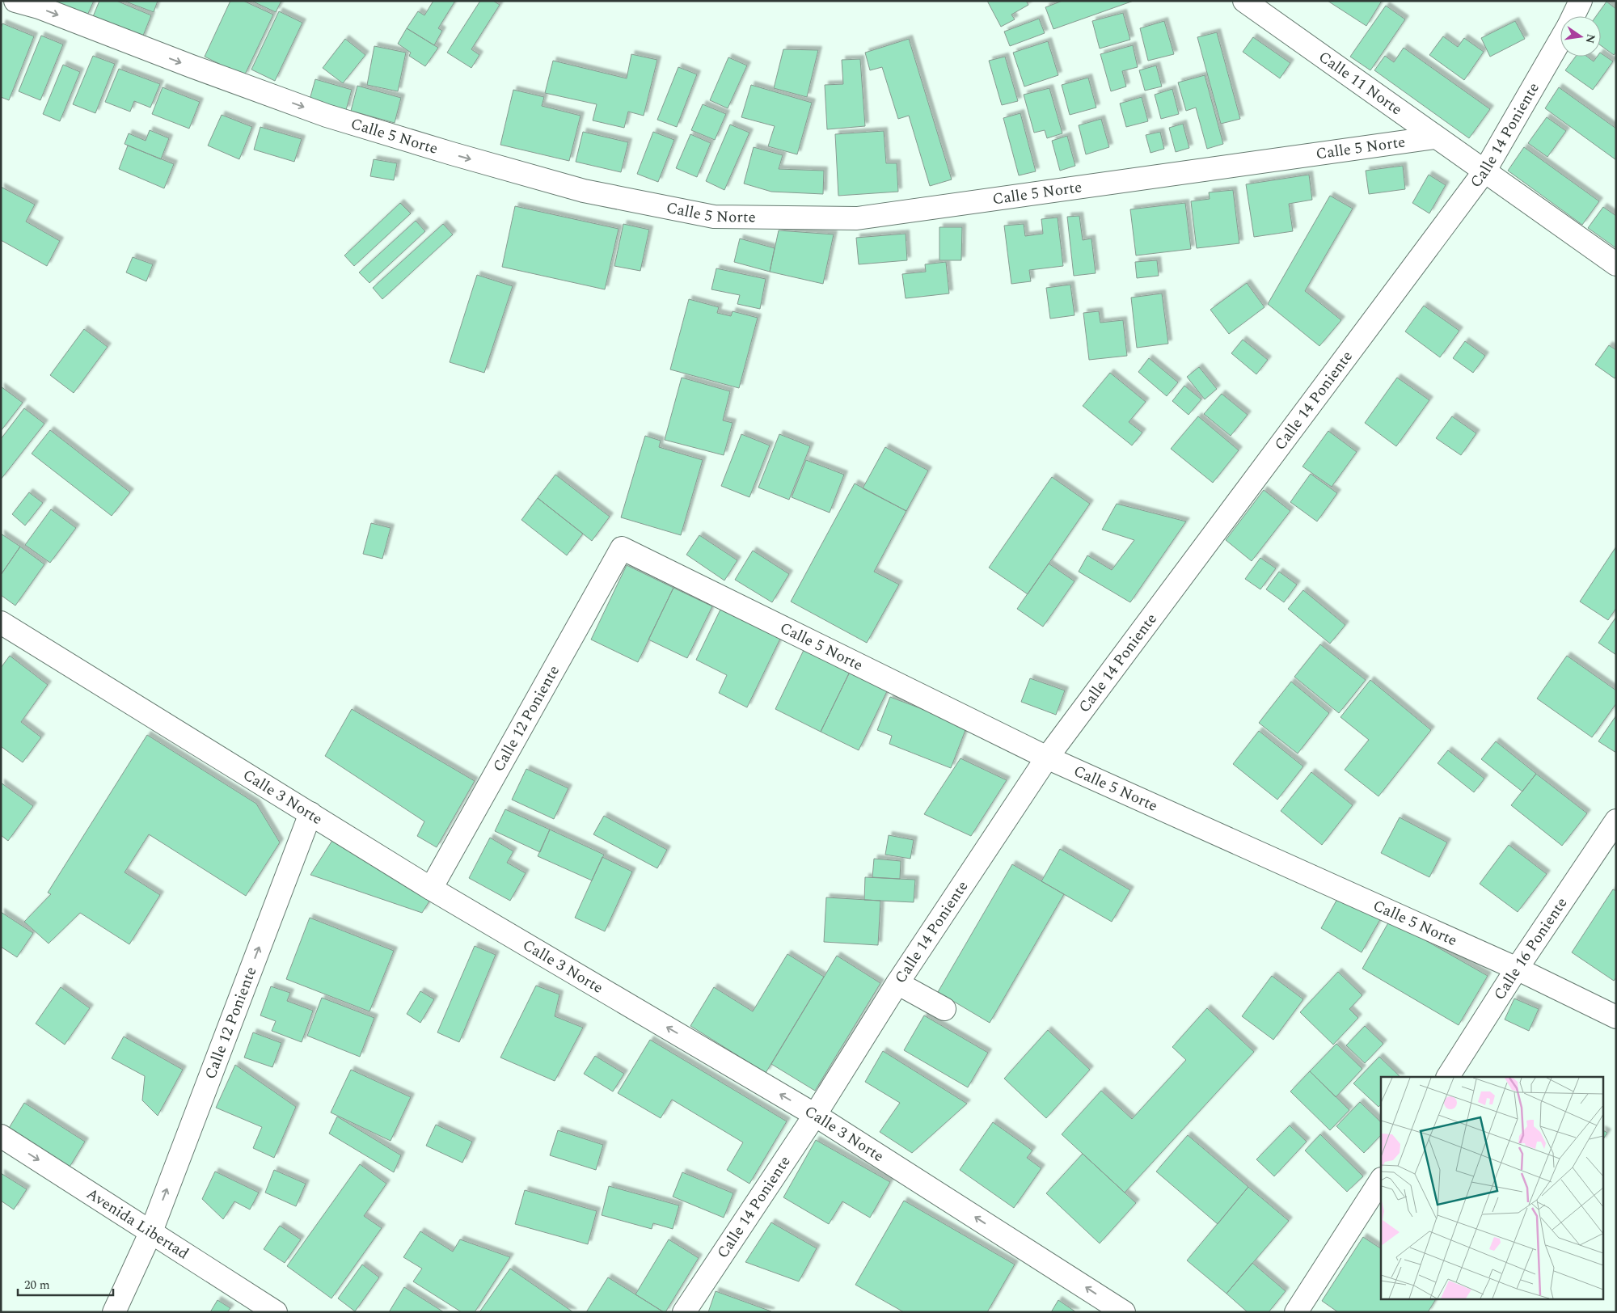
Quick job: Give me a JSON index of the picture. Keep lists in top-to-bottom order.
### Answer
{
  "streets": {
    "street": [
      "Calle 11 Norte",
      "Calle 14 Poniente",
      "Calle 5 Norte",
      "Calle 12 Poniente",
      "Calle 3 Norte",
      "Calle 16 Poniente",
      "Avenida Libertad"
    ]
  },
  "crossings": [
    ["Calle 11 Norte", "Calle 14 Poniente"],
    ["Calle 11 Norte", "Calle 5 Norte"],
    ["Calle 14 Poniente", "Calle 5 Norte"],
    ["Calle 14 Poniente", "Calle 3 Norte"],
    ["Calle 5 Norte", "Calle 12 Poniente"],
    ["Calle 5 Norte", "Calle 16 Poniente"],
    ["Calle 12 Poniente", "Calle 3 Norte"],
    ["Calle 12 Poniente", "Avenida Libertad"]
  ],
  "one_way": [
    "Calle 5 Norte",
    "Calle 12 Poniente",
    "Calle 3 Norte",
    "Avenida Libertad"
  ],
  "scale_bar": "20 m",
  "north": "right"
}
